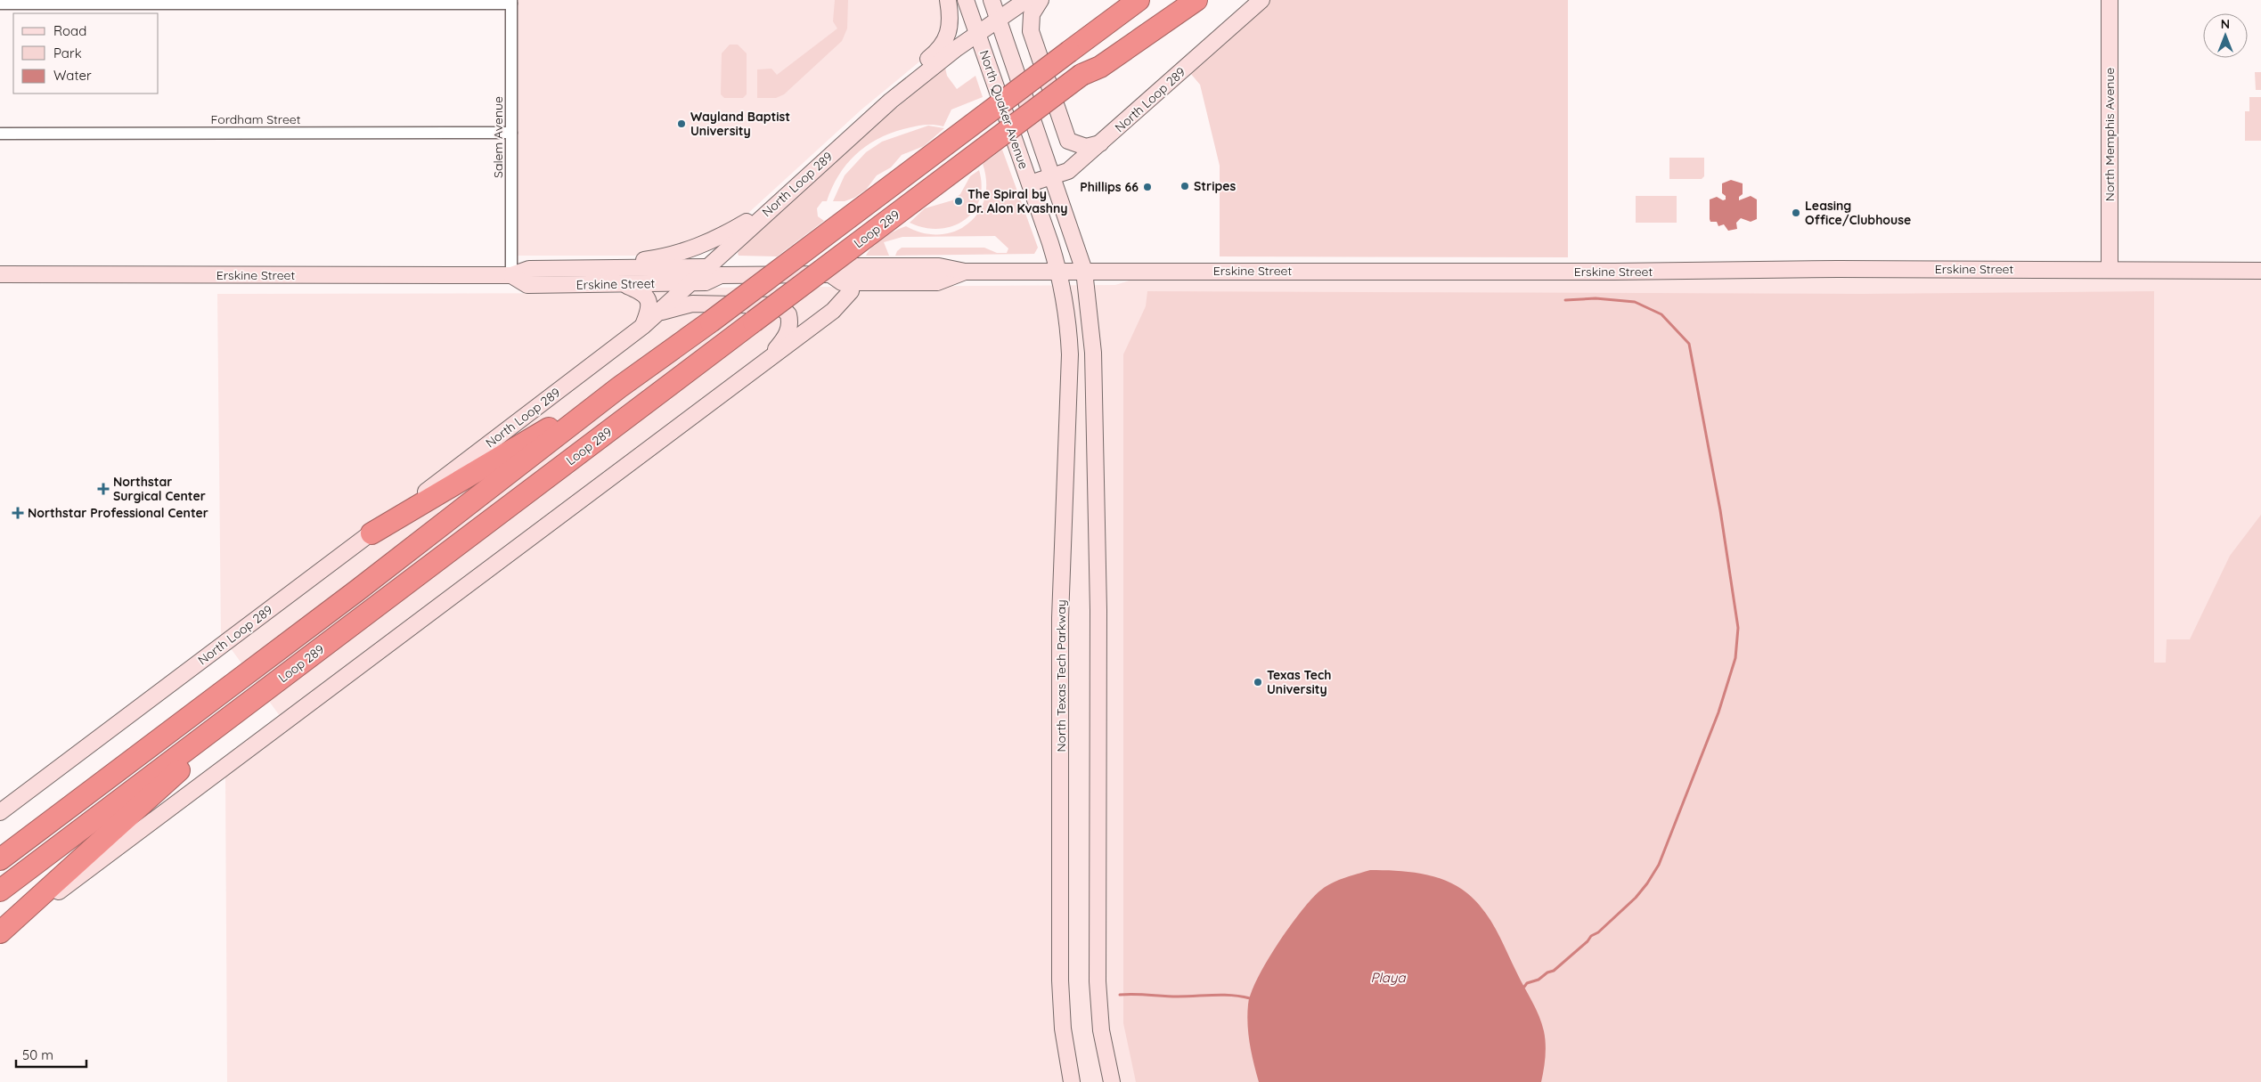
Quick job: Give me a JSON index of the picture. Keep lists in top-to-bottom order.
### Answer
{
  "streets": {
    "highway": ["Loop 289"],
    "main road": [
      "North Loop 289",
      "North Quaker Avenue",
      "North Memphis Avenue",
      "Erskine Street",
      "North Texas Tech Parkway"
    ],
    "street": ["Fordham Street", "Salem Avenue"]
  },
  "crossings": [
    ["North Loop 289", "North Quaker Avenue"],
    ["North Loop 289", "Erskine Street"],
    ["North Quaker Avenue", "Erskine Street"],
    ["North Quaker Avenue", "North Texas Tech Parkway"],
    ["Fordham Street", "Salem Avenue"],
    ["North Memphis Avenue", "Erskine Street"],
    ["Salem Avenue", "Erskine Street"],
    ["Erskine Street", "North Texas Tech Parkway"]
  ],
  "water": ["Playa"],
  "places": {
    "other": [
      "Wayland Baptist University",
      "Stripes",
      "Phillips 66",
      "The Spiral by Dr. Alon Kvashny",
      "Leasing Office/Clubhouse",
      "Texas Tech University"
    ],
    "health": ["Northstar Surgical Center", "Northstar Professional Center"]
  },
  "legend": ["Road", "Park", "Water"],
  "scale_bar": "50 m",
  "north": "top"
}
